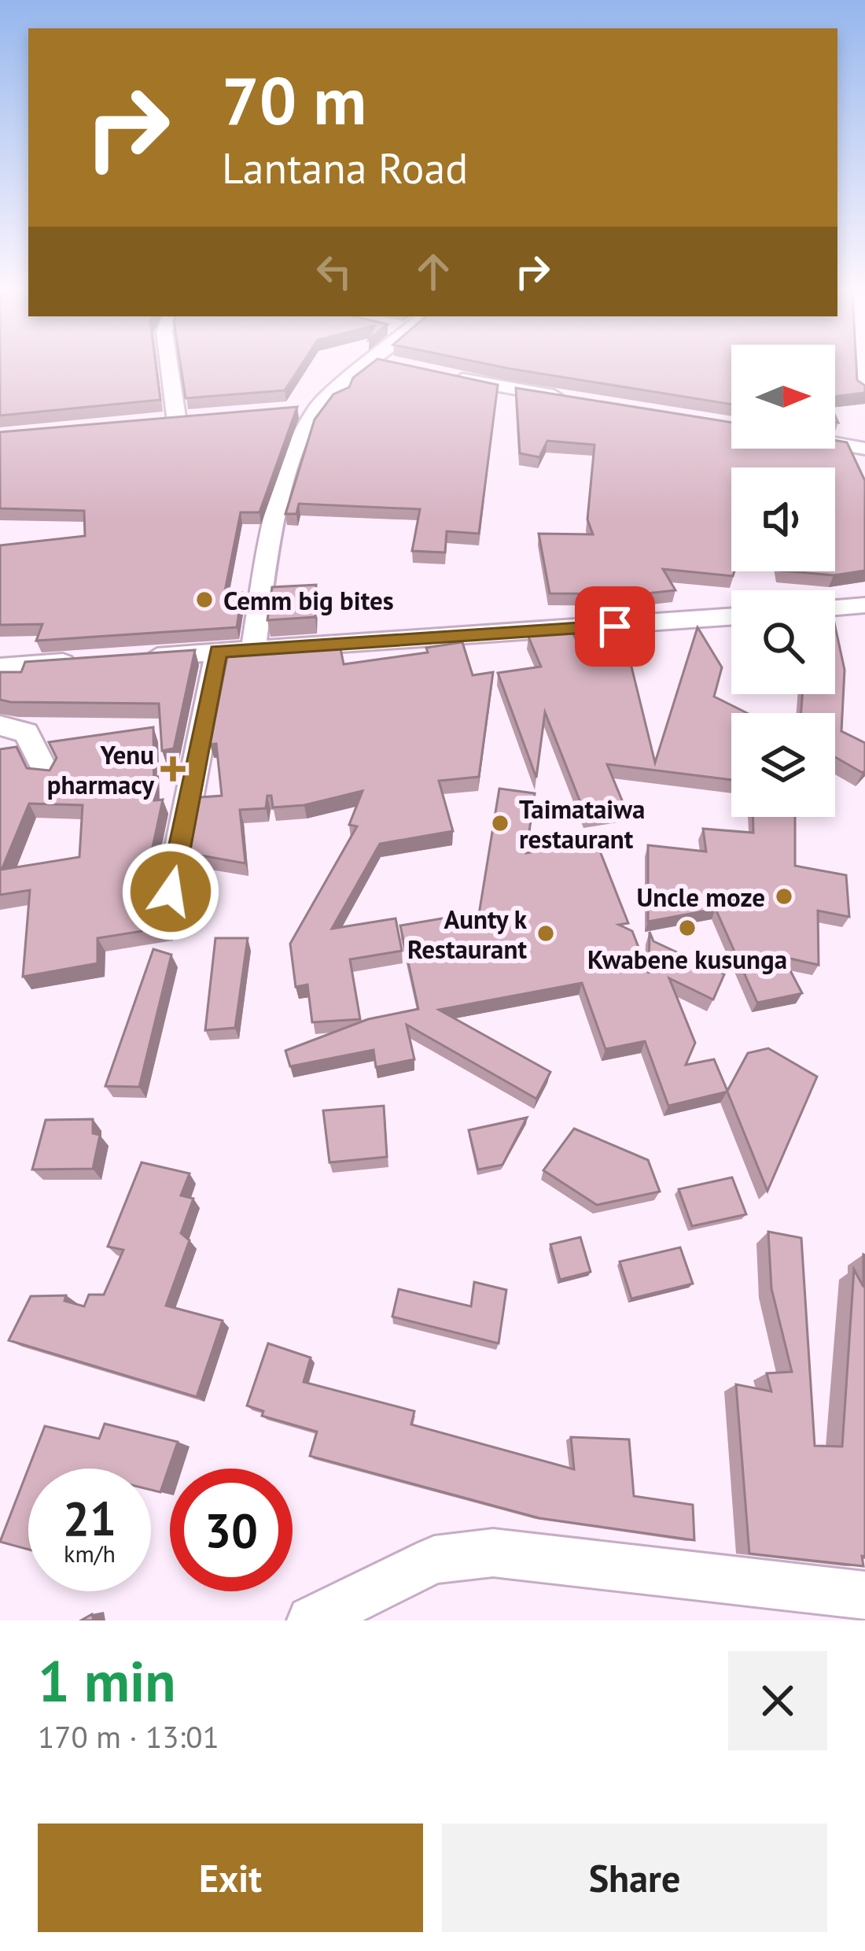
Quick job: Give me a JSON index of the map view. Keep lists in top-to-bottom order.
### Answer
{
  "places": {
    "other": [
      "Cemm big bites",
      "Taimataiwa restaurant",
      "Uncle moze",
      "Kwabene kusunga",
      "Aunty k Restaurant"
    ],
    "health": ["Yenu pharmacy"]
  },
  "north": "right",
  "page": {
    "turn": ["70 m", "Lantana Road"],
    "speed": "21 km/h",
    "limit": "30",
    "heading": ["1 min", "170 m · 13:01"],
    "buttons": ["Exit", "Share"]
  }
}
